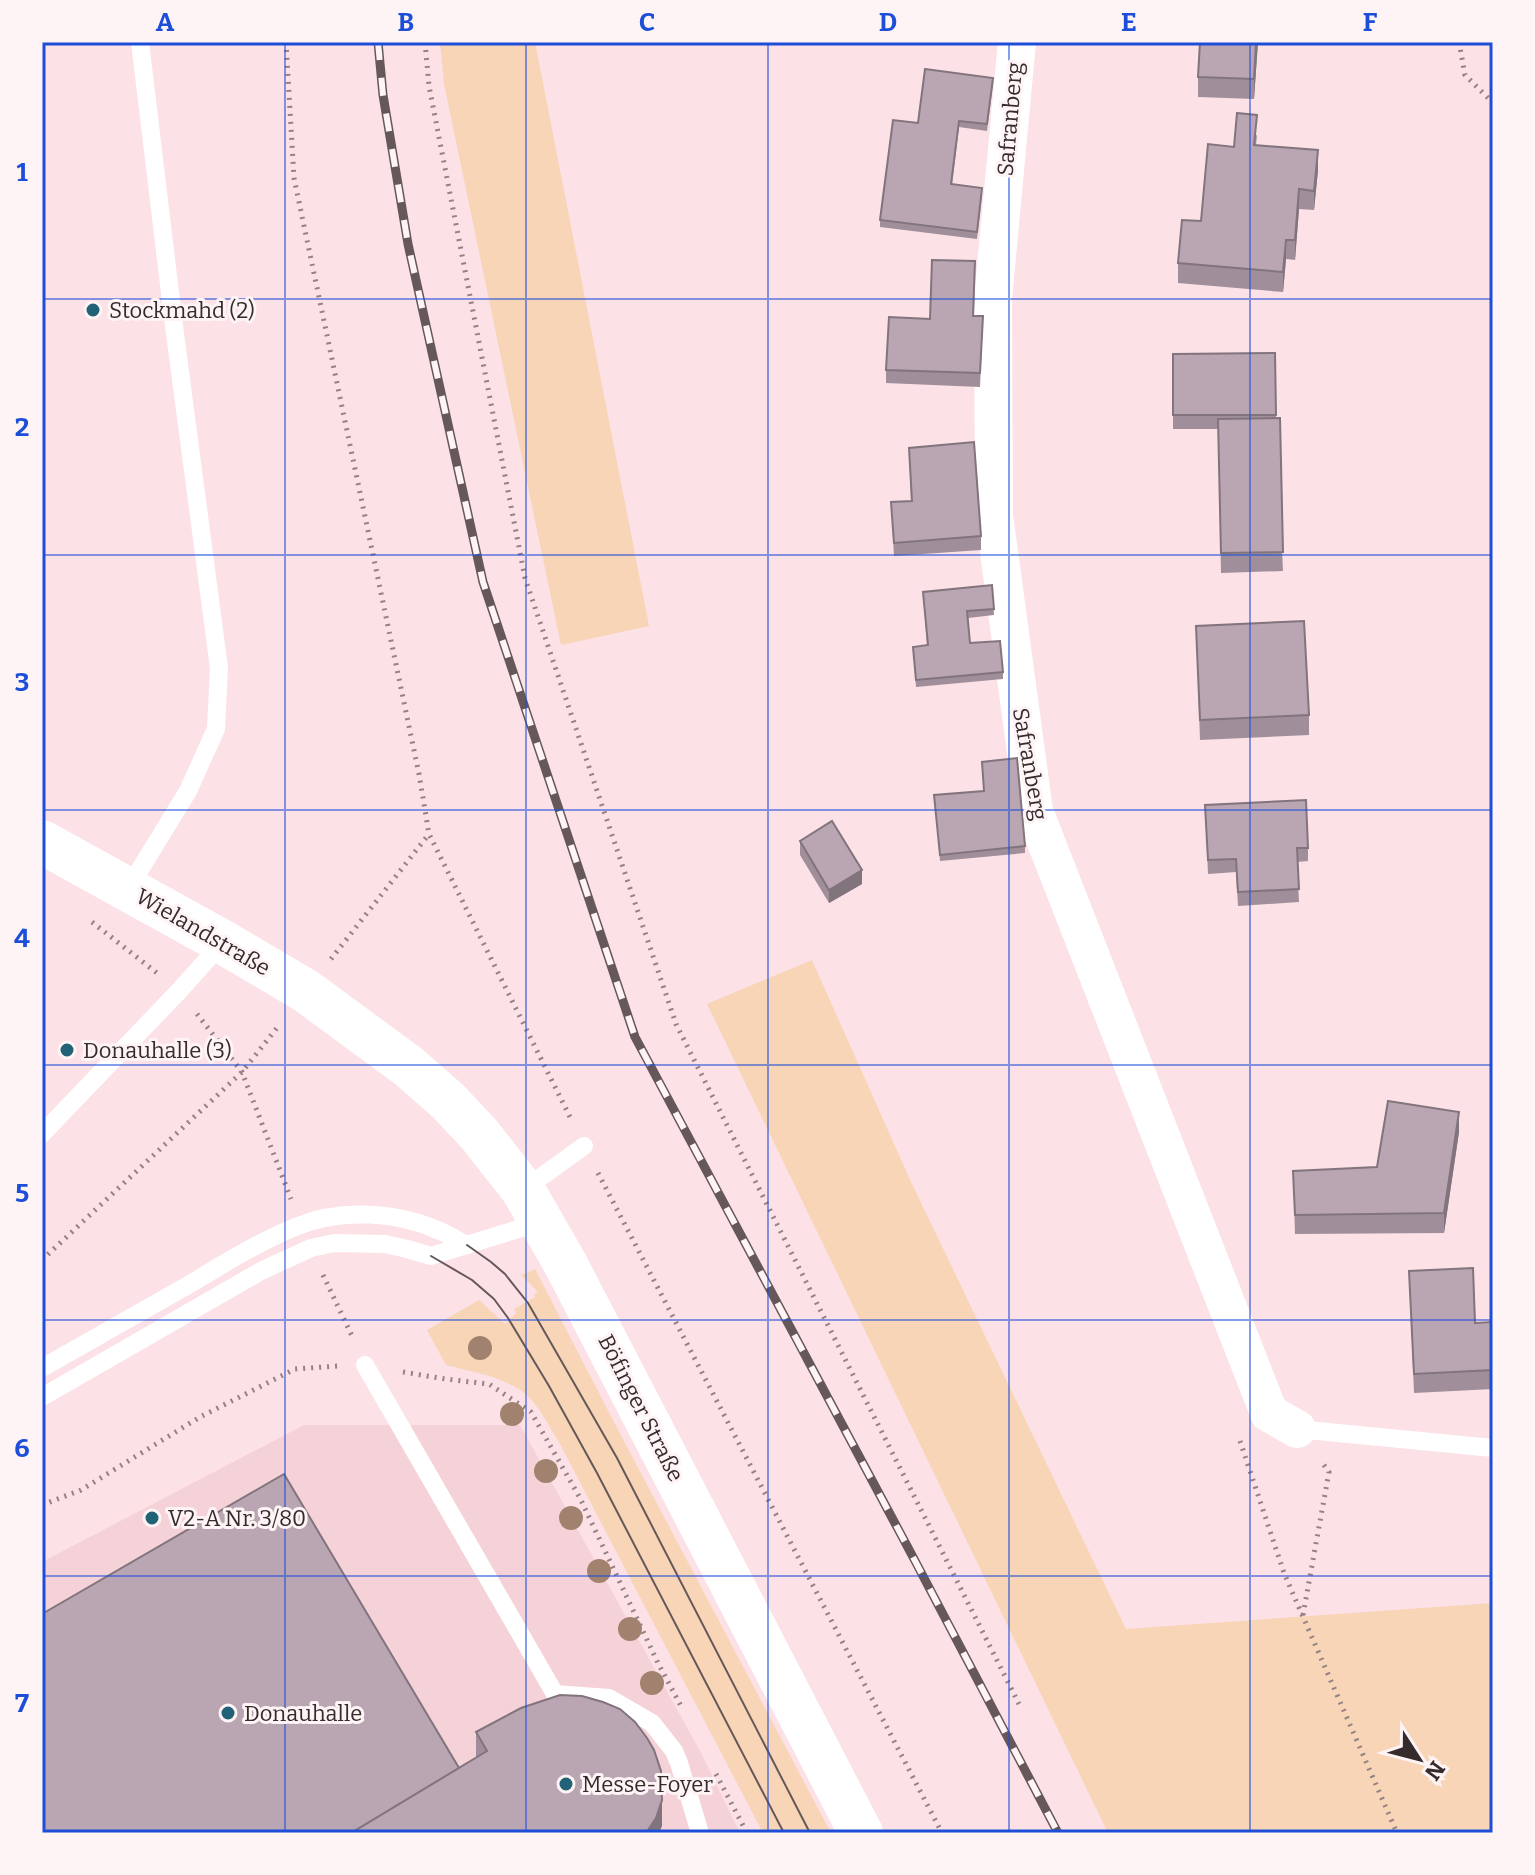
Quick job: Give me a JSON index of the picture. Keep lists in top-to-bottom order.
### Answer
{
  "streets": {
    "street": ["Safranberg", "Wielandstraße", "Böfinger Straße"]
  },
  "crossings": [
    ["Wielandstraße", "Böfinger Straße"]
  ],
  "places": [
    "Stockmahd (2)",
    "Donauhalle (3)",
    "V2-A Nr. 3/80",
    "Donauhalle",
    "Messe-Foyer"
  ],
  "north": "bottom right",
  "grid": {
    "columns": [
      "A",
      "B",
      "C",
      "D",
      "E",
      "F"
    ],
    "rows": [
      "1",
      "2",
      "3",
      "4",
      "5",
      "6",
      "7"
    ]
  }
}
